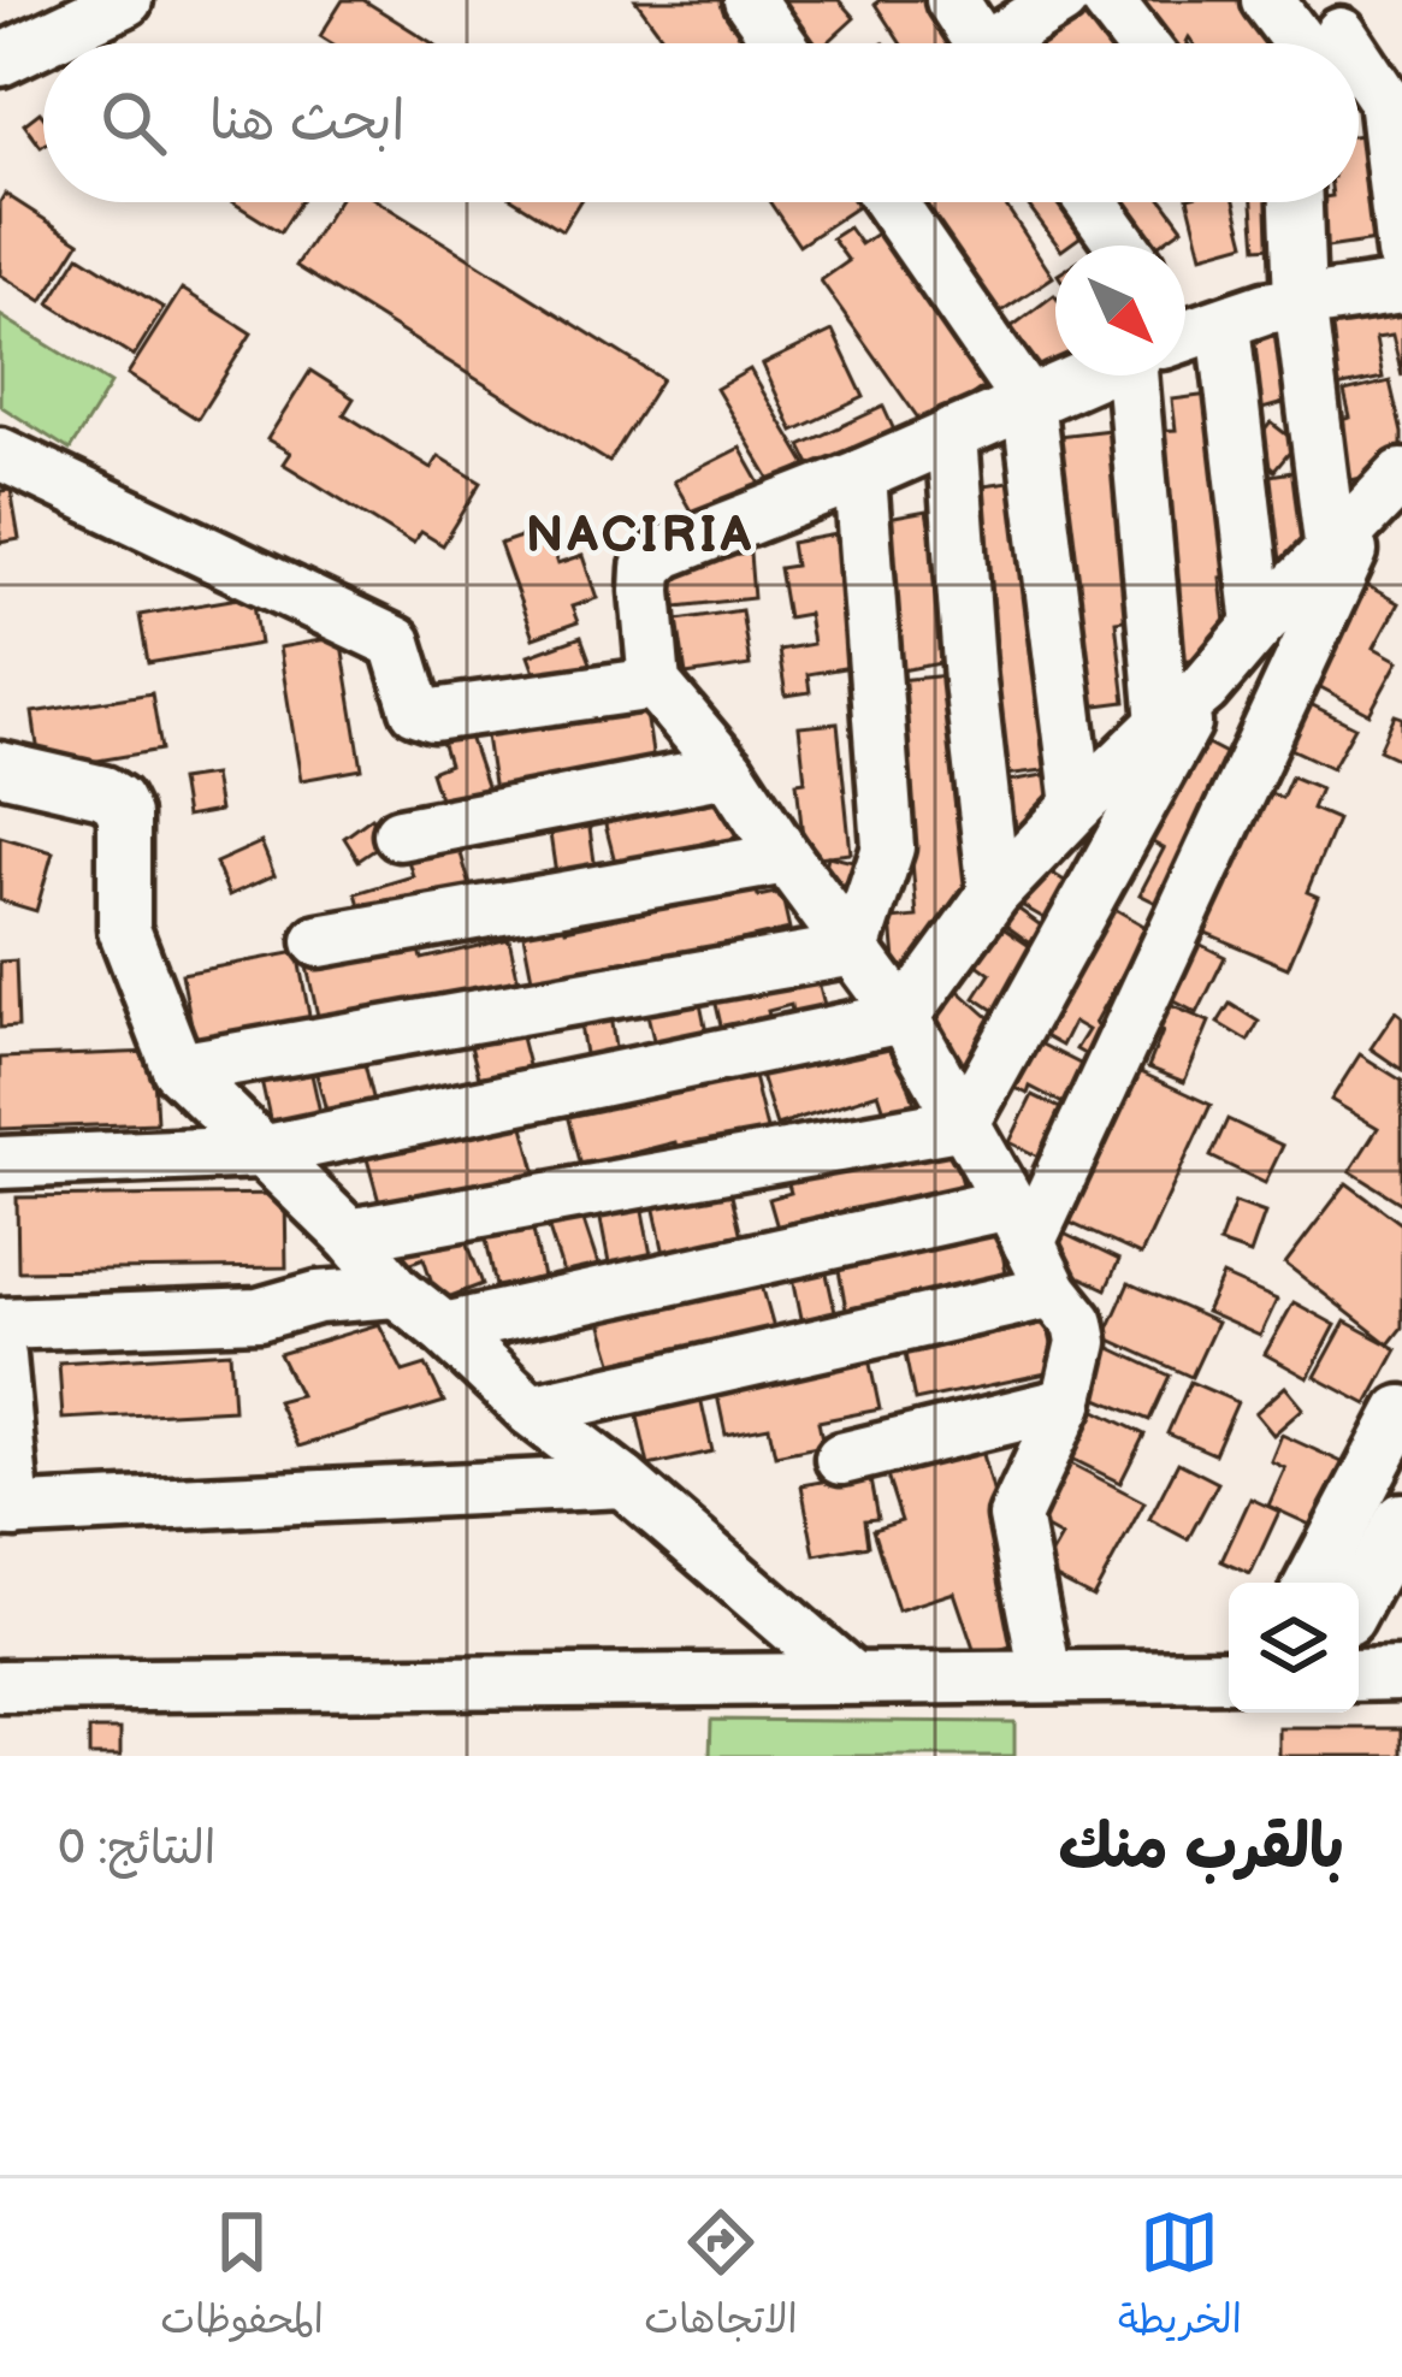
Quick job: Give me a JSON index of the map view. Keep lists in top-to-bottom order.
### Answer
{
  "districts": ["NACIRIA"],
  "north": "bottom right",
  "page": {
    "search": "ابحث هنا",
    "heading": ["بالقرب منك", "النتائج: 0"],
    "nav": ["الخريطة", "الاتجاهات", "المحفوظات"]
  }
}
